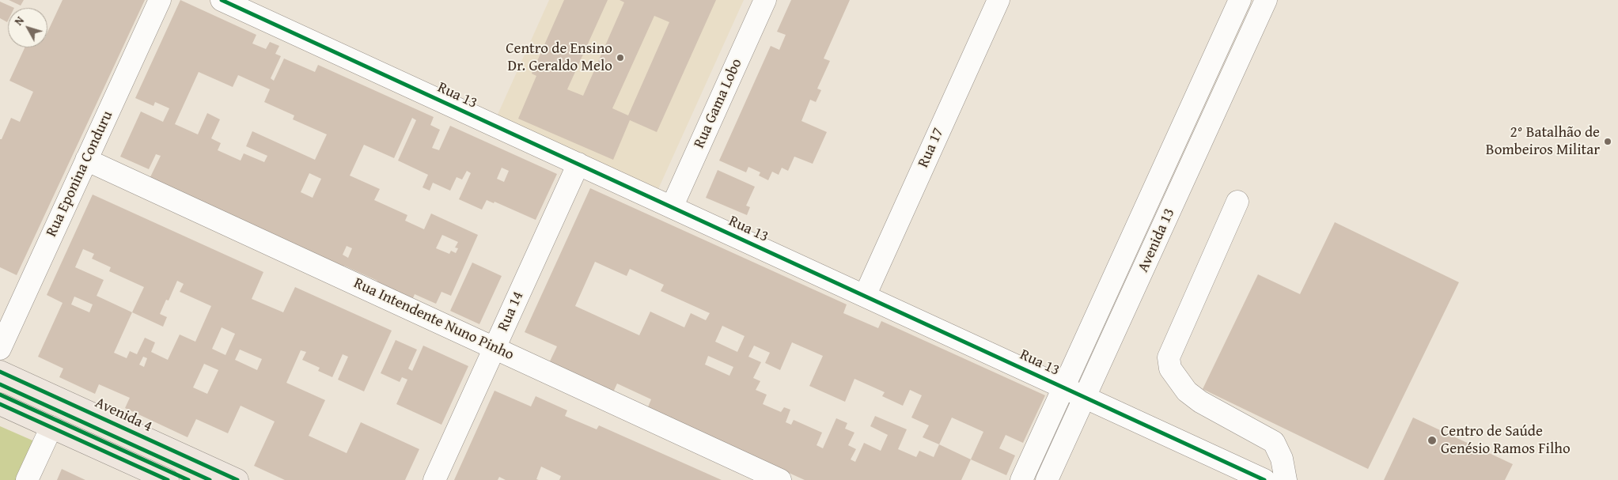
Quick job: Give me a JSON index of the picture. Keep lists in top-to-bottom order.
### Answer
{
  "streets": {
    "main road": ["Avenida 4"],
    "street": [
      "Rua 13",
      "Rua Gama Lobo",
      "Rua 17",
      "Rua Eponina Conduru",
      "Avenida 13",
      "Rua 14",
      "Rua Intendente Nuno Pinho"
    ]
  },
  "crossings": [
    ["Rua 13", "Rua Gama Lobo"],
    ["Rua 13", "Rua 17"],
    ["Rua 13", "Avenida 13"],
    ["Rua 13", "Rua 14"],
    ["Rua Eponina Conduru", "Rua Intendente Nuno Pinho"],
    ["Rua 14", "Rua Intendente Nuno Pinho"]
  ],
  "places": ["Centro de Ensino Dr. Geraldo Melo", "2° Batalhão de Bombeiros Militar", "Centro de Saúde Genésio Ramos Filho"],
  "north": "top left"
}
